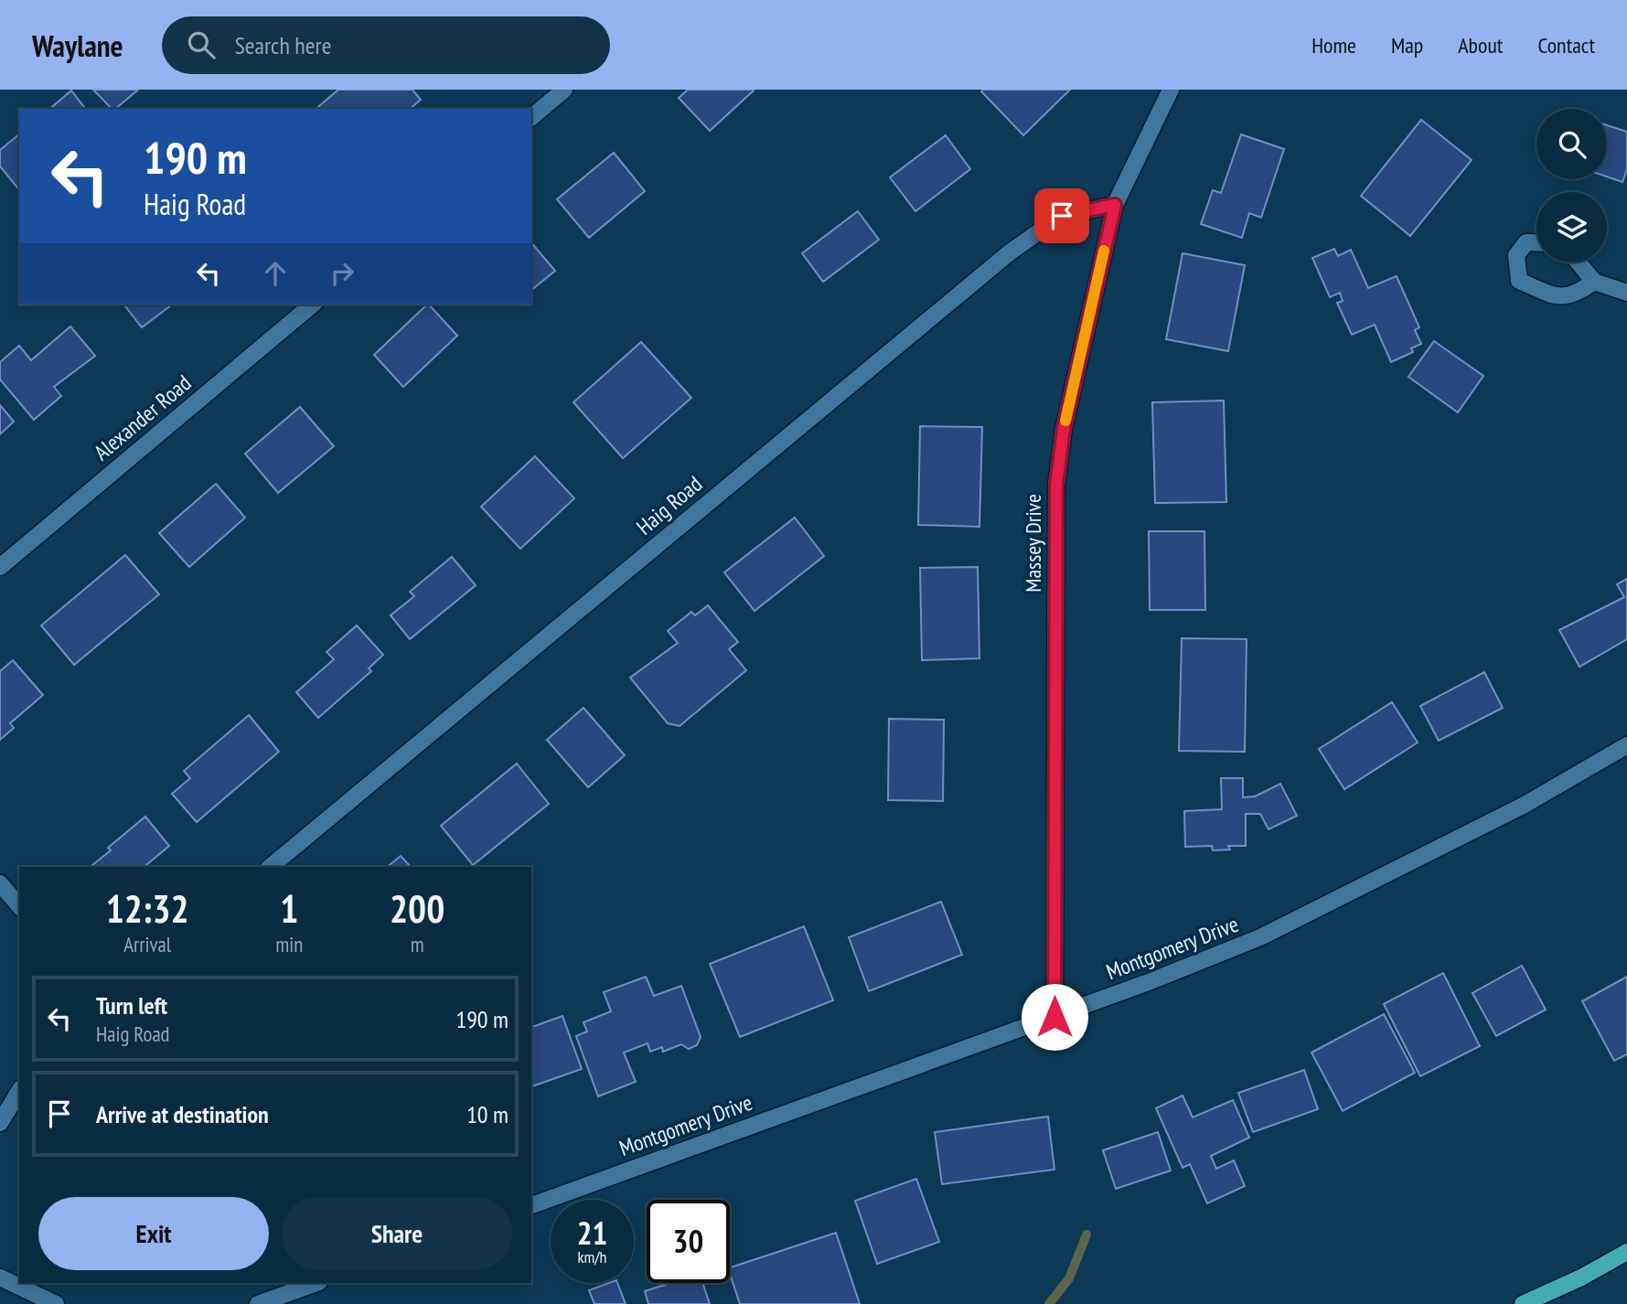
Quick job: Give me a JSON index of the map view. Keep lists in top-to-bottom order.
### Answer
{
  "streets": {
    "street": [
      "Alexander Road",
      "Haig Road",
      "Massey Drive",
      "Montgomery Drive"
    ]
  },
  "crossings": [
    ["Haig Road", "Massey Drive"],
    ["Massey Drive", "Montgomery Drive"]
  ],
  "page": {
    "header": "Waylane",
    "search": "Search here",
    "nav": [
      "Home",
      "Map",
      "About",
      "Contact"
    ],
    "turn": ["190 m", "Haig Road"],
    "eta": [
      "12:32",
      "Arrival",
      "1",
      "min",
      "200",
      "m"
    ],
    "list": [
      {
        "name": "Turn left",
        "note": "Haig Road",
        "value": "190 m"
      },
      {
        "name": "Arrive at destination",
        "value": "10 m"
      }
    ],
    "buttons": ["Exit", "Share"],
    "speed": "21 km/h",
    "limit": "30"
  }
}
